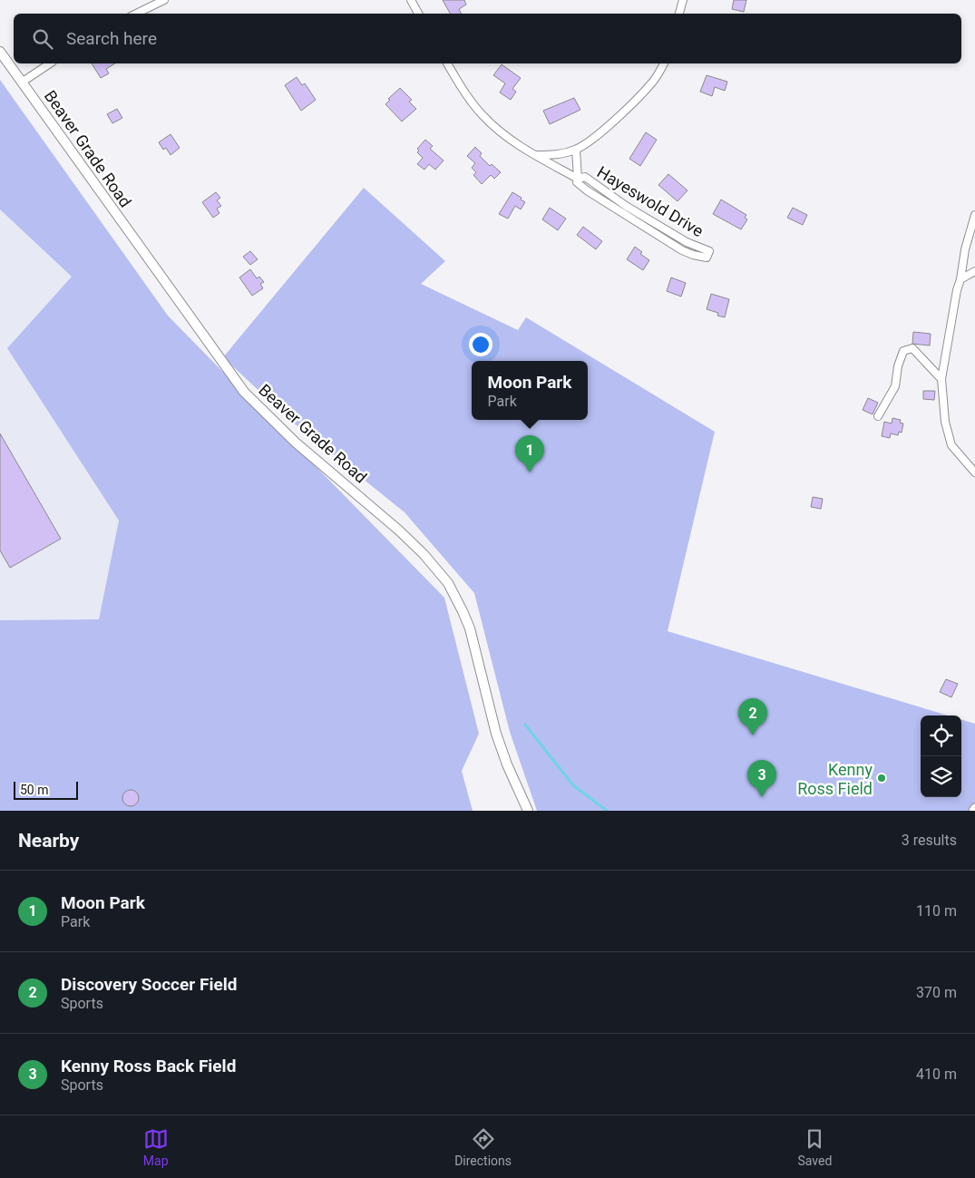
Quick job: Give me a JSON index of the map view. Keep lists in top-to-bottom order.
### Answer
{
  "streets": {
    "main road": ["Beaver Grade Road"],
    "street": ["Hayeswold Drive"]
  },
  "places": ["Kenny Ross Field"],
  "scale_bar": "50 m",
  "page": {
    "search": "Search here",
    "popup": ["Moon Park", "Park"],
    "pins": ["1", "2", "3"],
    "scale": "50 m",
    "heading": ["Nearby", "3 results"],
    "list": [
      {
        "mark": "1",
        "name": "Moon Park",
        "note": "Park",
        "value": "110 m"
      },
      {
        "mark": "2",
        "name": "Discovery Soccer Field",
        "note": "Sports",
        "value": "370 m"
      },
      {
        "mark": "3",
        "name": "Kenny Ross Back Field",
        "note": "Sports",
        "value": "410 m"
      }
    ],
    "nav": ["Map", "Directions", "Saved"]
  }
}
